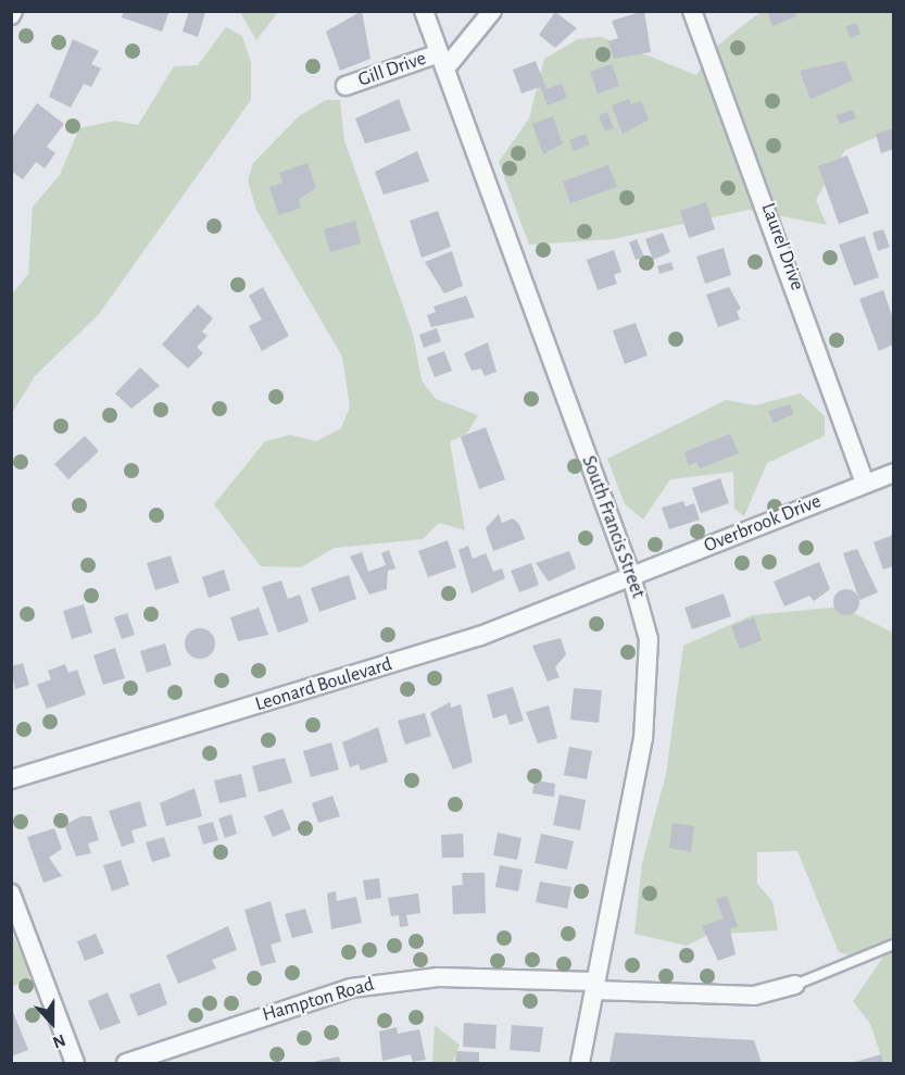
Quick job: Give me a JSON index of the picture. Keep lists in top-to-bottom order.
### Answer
{
  "streets": {
    "street": [
      "Gill Drive",
      "Laurel Drive",
      "Overbrook Drive",
      "South Francis Street",
      "Leonard Boulevard",
      "Hampton Road"
    ]
  },
  "crossings": [
    ["Gill Drive", "South Francis Street"],
    ["Laurel Drive", "Overbrook Drive"],
    ["Overbrook Drive", "South Francis Street"],
    ["Overbrook Drive", "Leonard Boulevard"],
    ["South Francis Street", "Leonard Boulevard"],
    ["South Francis Street", "Hampton Road"]
  ],
  "north": "bottom"
}
